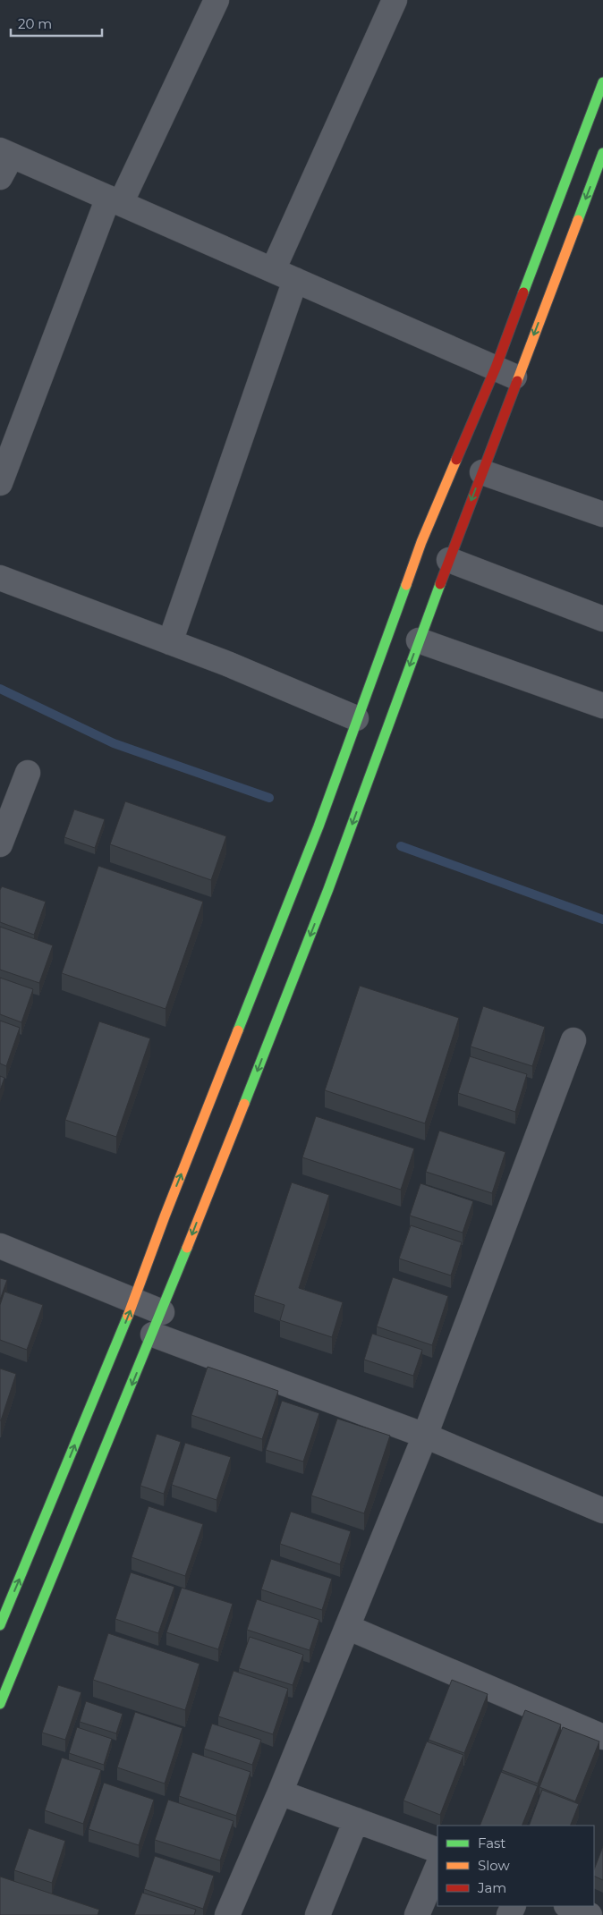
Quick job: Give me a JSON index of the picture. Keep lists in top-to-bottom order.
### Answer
{
  "legend": ["Fast", "Slow", "Jam"],
  "scale_bar": "20 m"
}
